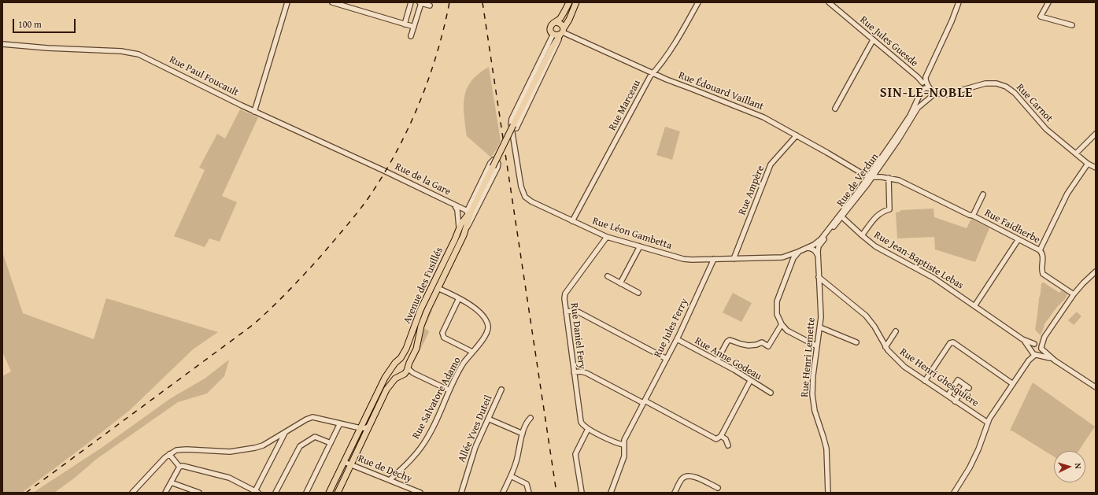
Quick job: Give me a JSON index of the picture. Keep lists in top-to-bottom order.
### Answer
{
  "streets": {
    "main road": ["Rue Édouard Vaillant", "Avenue des Fusillés"],
    "street": [
      "Rue Jules Guesde",
      "Rue Paul Foucault",
      "Rue Carnot",
      "Rue Marceau",
      "Rue de la Gare",
      "Rue de Verdun",
      "Rue Ampère",
      "Rue Faidherbe",
      "Rue Léon Gambetta",
      "Rue Jean-Baptiste Lebas",
      "Rue Jules Ferry",
      "Rue Daniel Fery",
      "Rue Henri Lemette",
      "Rue Anne Godeau",
      "Rue Henri Ghesquière",
      "Rue Salvatore Adamo",
      "Allée Yves Duteil",
      "Rue de Dechy"
    ]
  },
  "crossings": [
    ["Rue Paul Foucault", "Rue de la Gare"],
    ["Rue Édouard Vaillant", "Rue Marceau"],
    ["Rue Édouard Vaillant", "Rue de Verdun"],
    ["Rue Édouard Vaillant", "Rue Ampère"],
    ["Rue Édouard Vaillant", "Rue Faidherbe"],
    ["Rue Carnot", "Rue de Verdun"],
    ["Rue Marceau", "Rue Léon Gambetta"],
    ["Rue de la Gare", "Avenue des Fusillés"],
    ["Rue de Verdun", "Rue Faidherbe"],
    ["Rue de Verdun", "Rue Léon Gambetta"],
    ["Rue de Verdun", "Rue Jean-Baptiste Lebas"],
    ["Rue de Verdun", "Rue Henri Lemette"],
    ["Rue de Verdun", "Rue Henri Ghesquière"],
    ["Rue Ampère", "Rue Léon Gambetta"],
    ["Rue Léon Gambetta", "Rue Jules Ferry"],
    ["Rue Léon Gambetta", "Rue Daniel Fery"],
    ["Avenue des Fusillés", "Rue Salvatore Adamo"],
    ["Avenue des Fusillés", "Rue de Dechy"],
    ["Rue Jules Ferry", "Rue Anne Godeau"],
    ["Rue Henri Lemette", "Rue Henri Ghesquière"],
    ["Rue Salvatore Adamo", "Rue de Dechy"]
  ],
  "districts": ["SIN-LE-NOBLE"],
  "scale_bar": "100 m",
  "north": "right"
}
